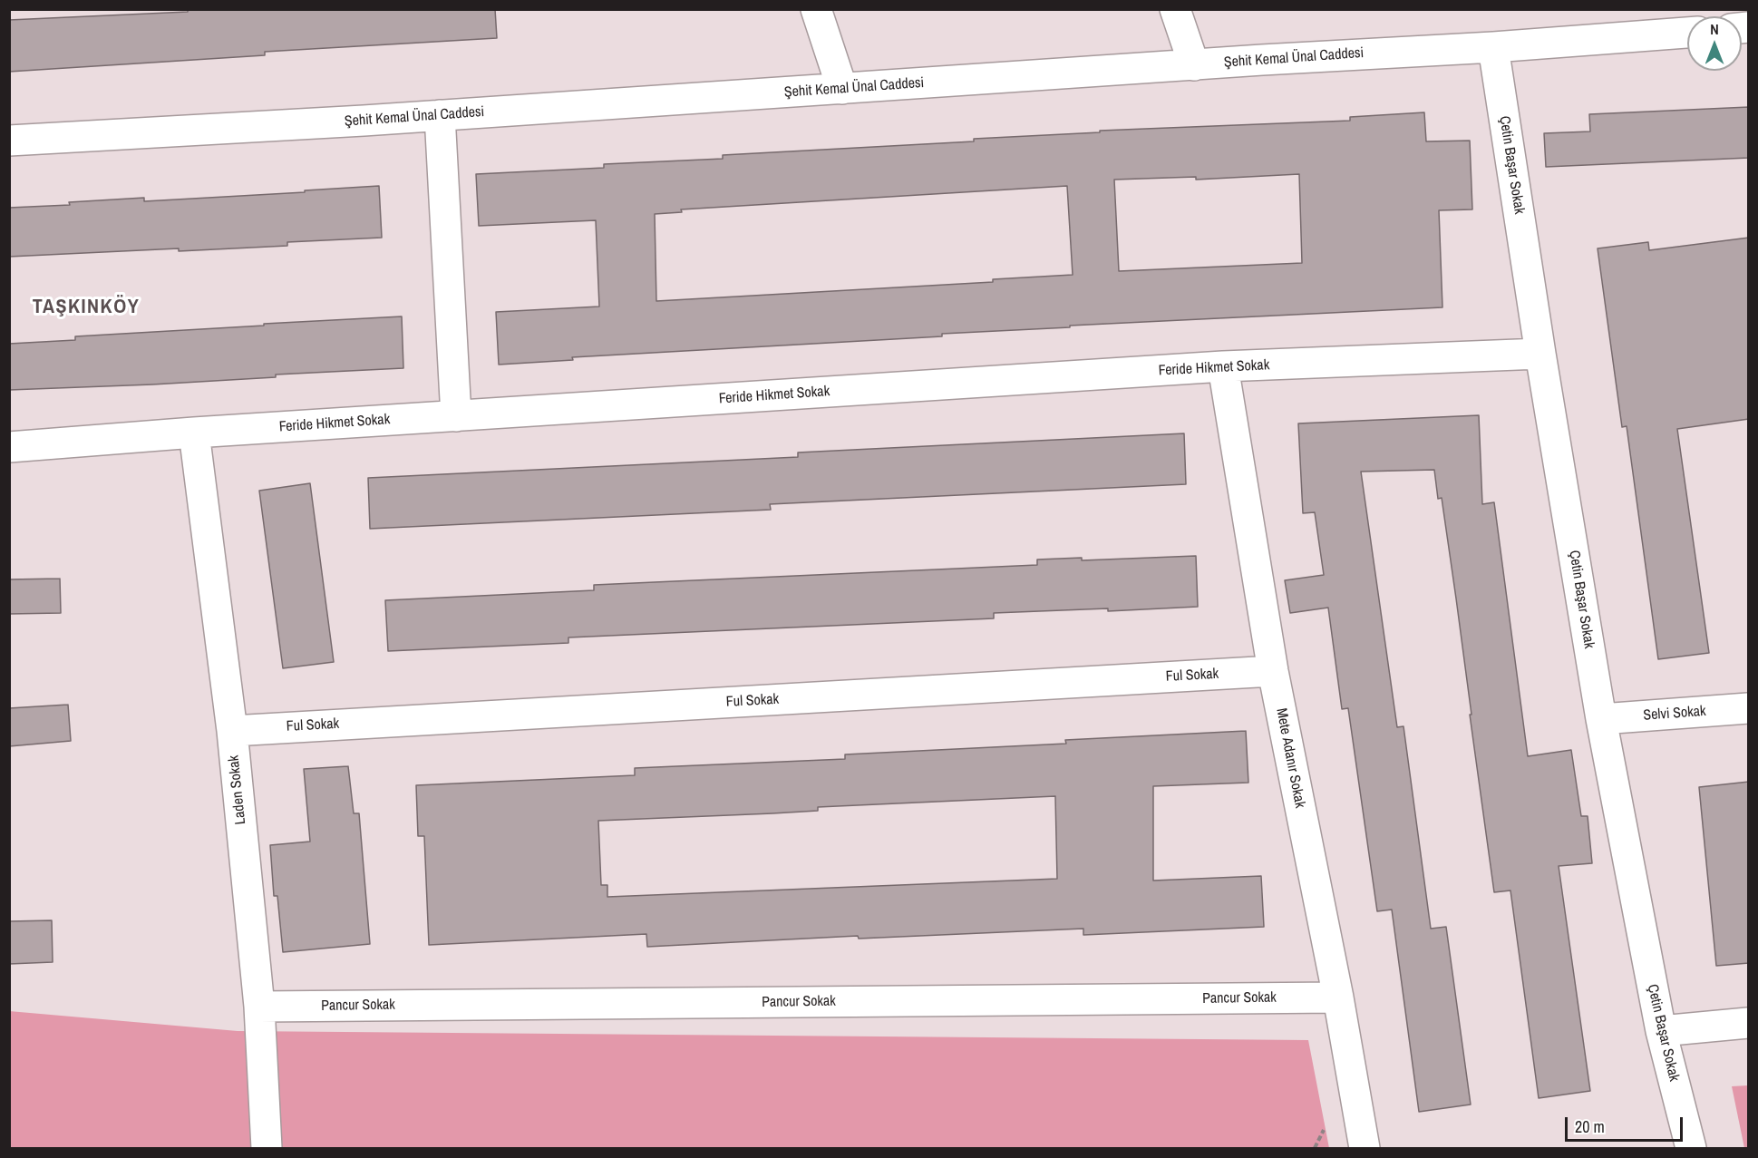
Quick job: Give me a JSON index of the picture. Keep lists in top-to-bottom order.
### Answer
{
  "streets": {
    "street": [
      "Şehit Kemal Ünal Caddesi",
      "Çetin Başar Sokak",
      "Feride Hikmet Sokak",
      "Ful Sokak",
      "Selvi Sokak",
      "Mete Adanır Sokak",
      "Laden Sokak",
      "Pancur Sokak"
    ]
  },
  "crossings": [
    ["Şehit Kemal Ünal Caddesi", "Çetin Başar Sokak"],
    ["Çetin Başar Sokak", "Feride Hikmet Sokak"],
    ["Çetin Başar Sokak", "Selvi Sokak"],
    ["Feride Hikmet Sokak", "Mete Adanır Sokak"],
    ["Feride Hikmet Sokak", "Laden Sokak"],
    ["Ful Sokak", "Mete Adanır Sokak"],
    ["Ful Sokak", "Laden Sokak"],
    ["Mete Adanır Sokak", "Pancur Sokak"],
    ["Laden Sokak", "Pancur Sokak"]
  ],
  "districts": ["TAŞKINKÖY"],
  "scale_bar": "20 m",
  "north": "top"
}
